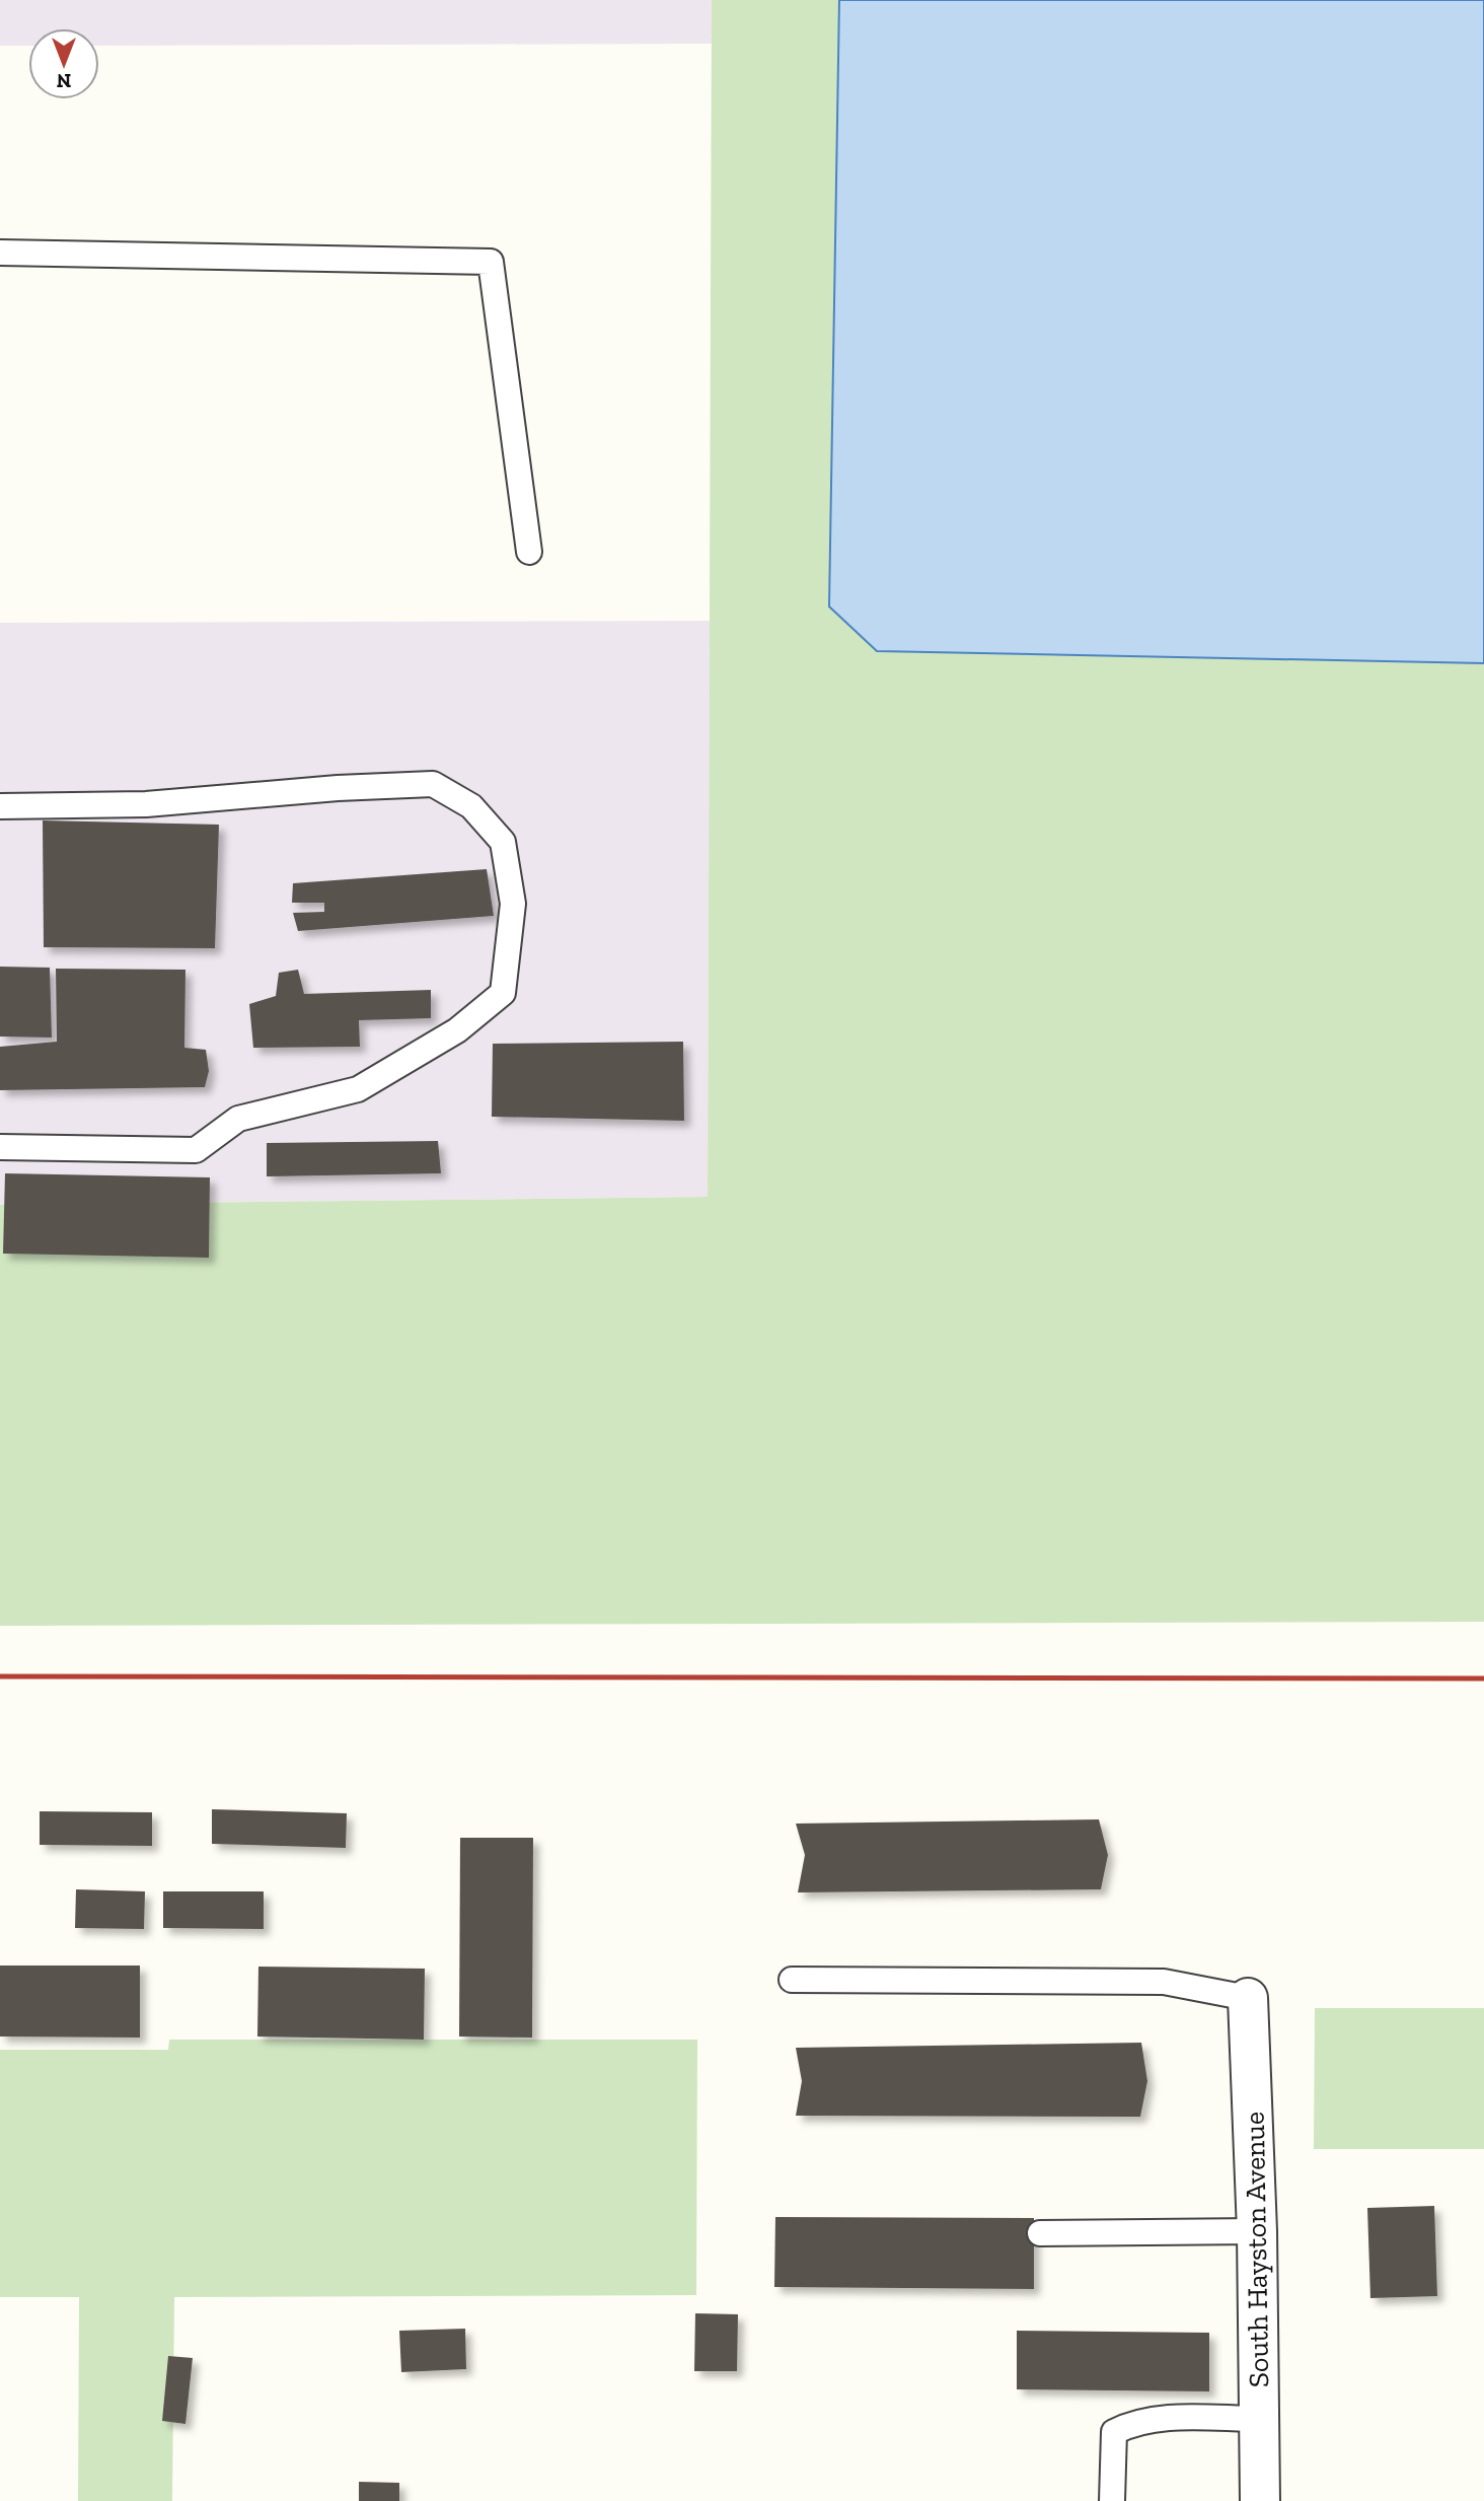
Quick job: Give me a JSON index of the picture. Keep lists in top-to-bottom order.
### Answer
{
  "streets": {
    "street": ["South Hayston Avenue"]
  },
  "north": "bottom"
}
